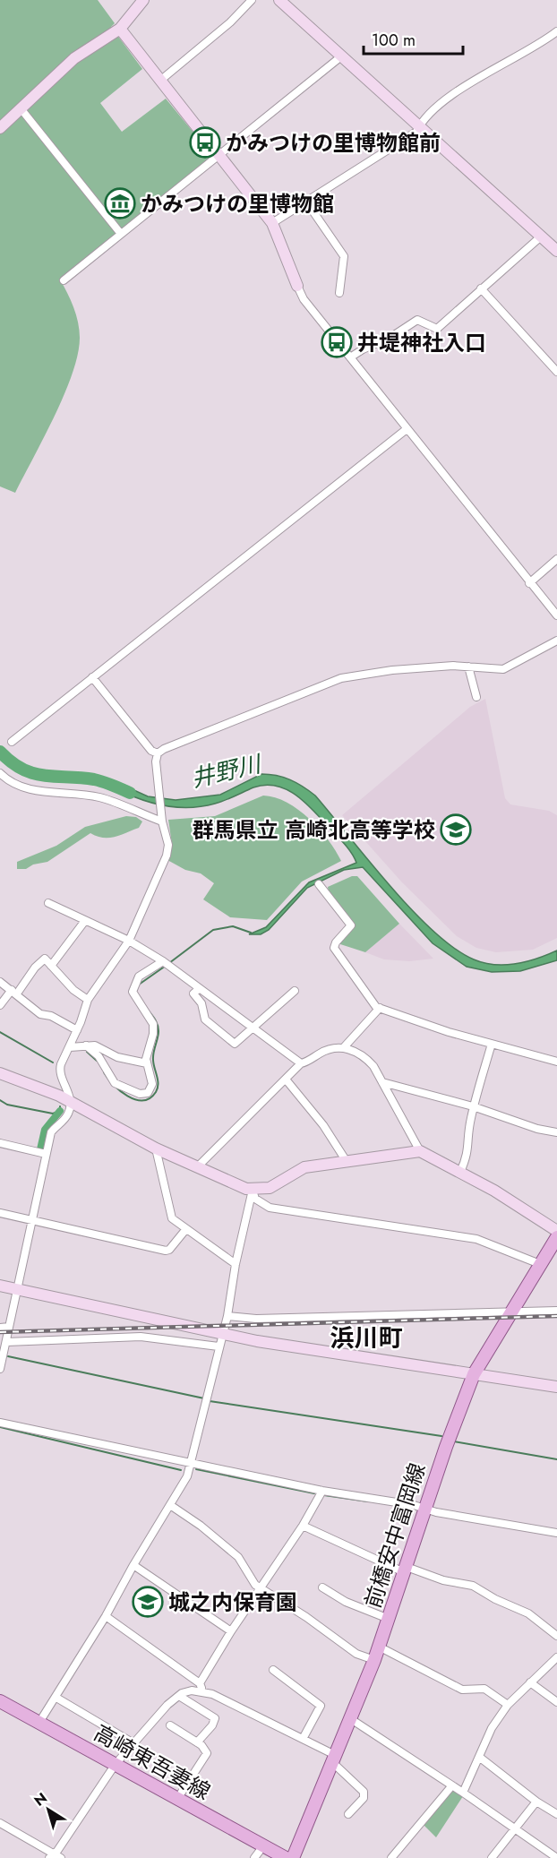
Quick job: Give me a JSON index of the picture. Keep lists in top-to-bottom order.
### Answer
{
  "streets": {
    "main road": ["前橋安中富岡線", "高崎東吾妻線"]
  },
  "districts": ["浜川町"],
  "water": ["井野川"],
  "places": {
    "bus stop": ["かみつけの里博物館前", "井堤神社入口"],
    "museum": ["かみつけの里博物館"],
    "school or university": ["群馬県立 高崎北高等学校", "城之内保育園"]
  },
  "scale_bar": "100 m",
  "north": "top left"
}
